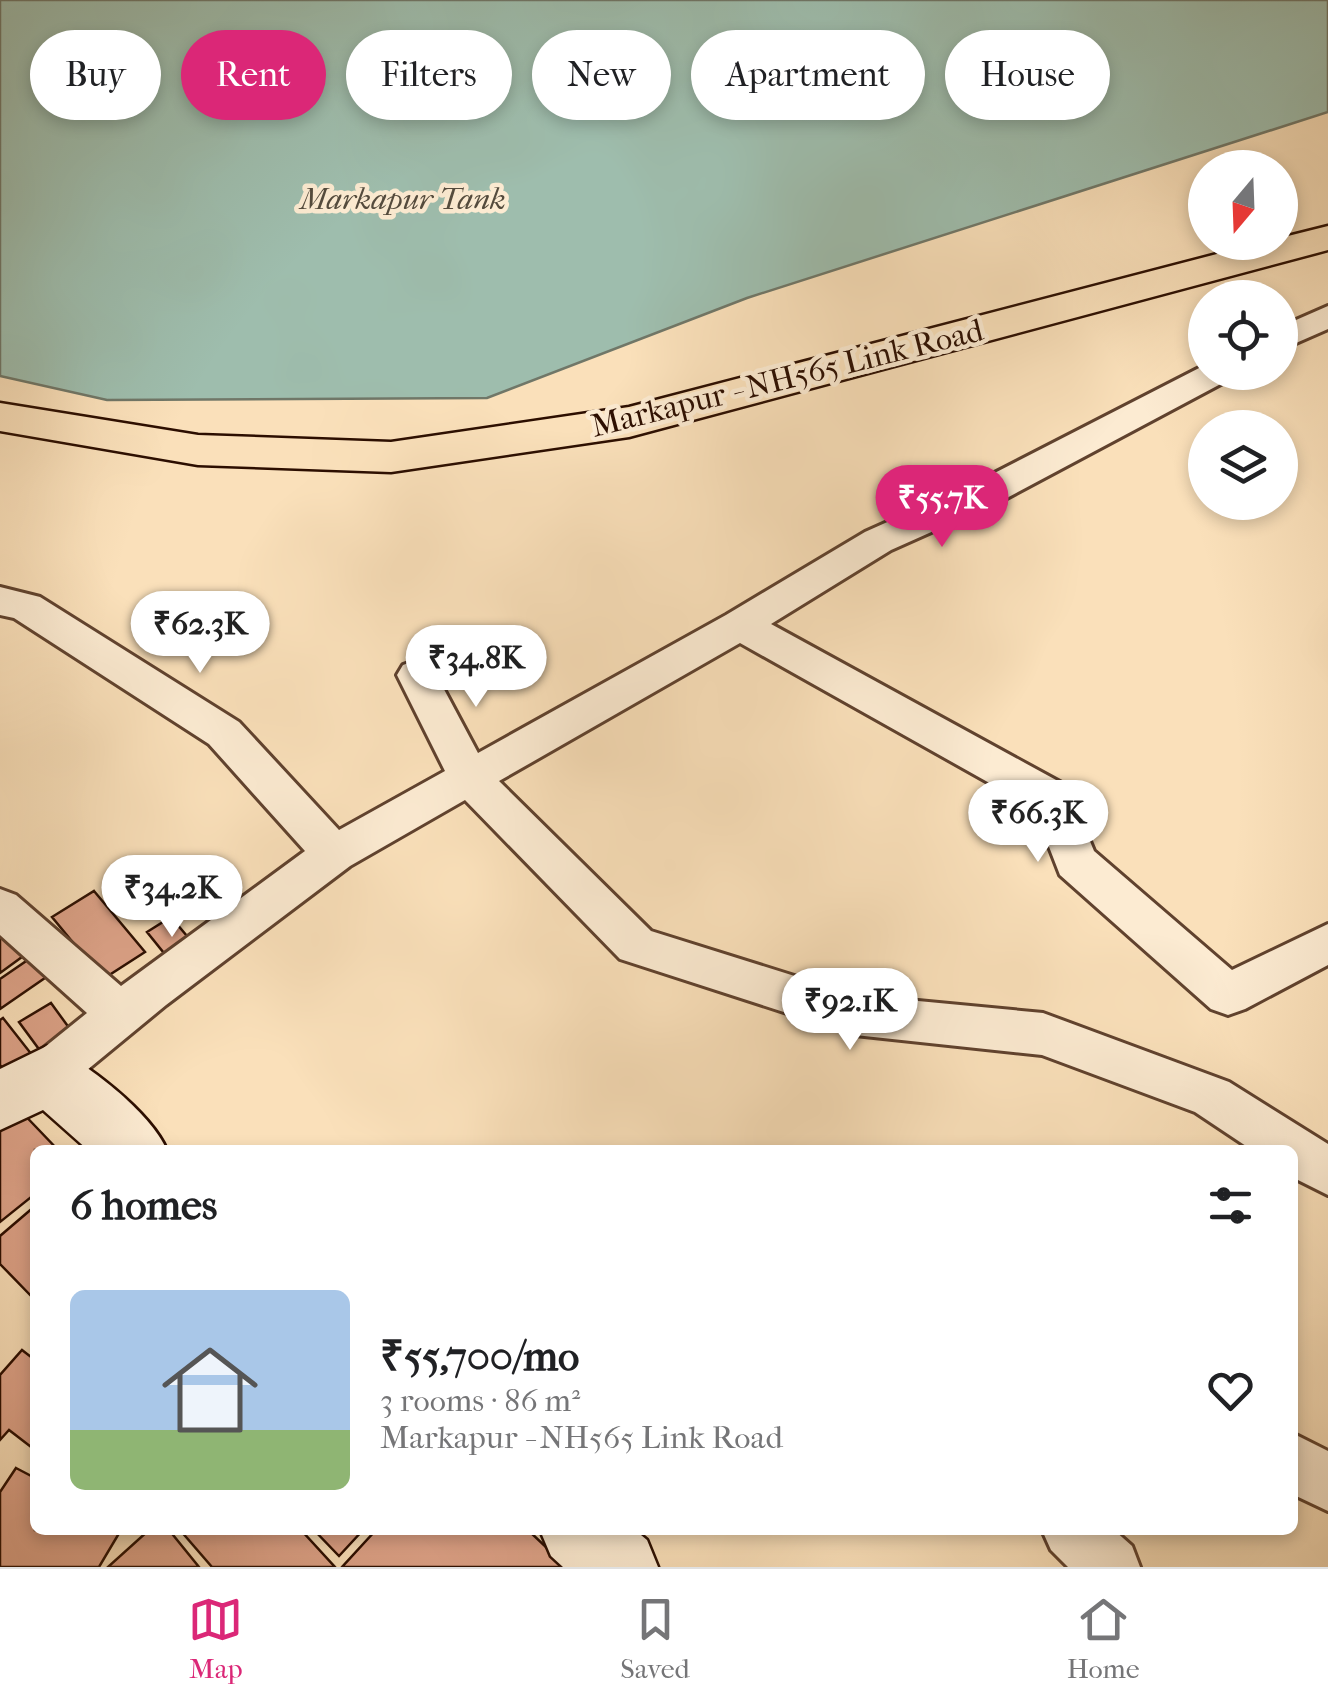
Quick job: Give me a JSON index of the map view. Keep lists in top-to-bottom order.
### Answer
{
  "streets": {
    "main road": ["Markapur - NH565 Link Road"]
  },
  "water": ["Markapur Tank"],
  "north": "bottom",
  "page": {
    "chip": [
      "Buy",
      "Rent",
      "Filters",
      "New",
      "Apartment",
      "House"
    ],
    "price": [
      "₹55.7K",
      "₹62.3K",
      "₹34.8K",
      "₹66.3K",
      "₹34.2K",
      "₹92.1K"
    ],
    "heading": "6 homes",
    "list": [
      {
        "name": "₹55,700/mo",
        "note": "3 rooms · 86 m² · Markapur - NH565 Link Road"
      }
    ],
    "tabs": ["Map", "Saved", "Home"]
  }
}
